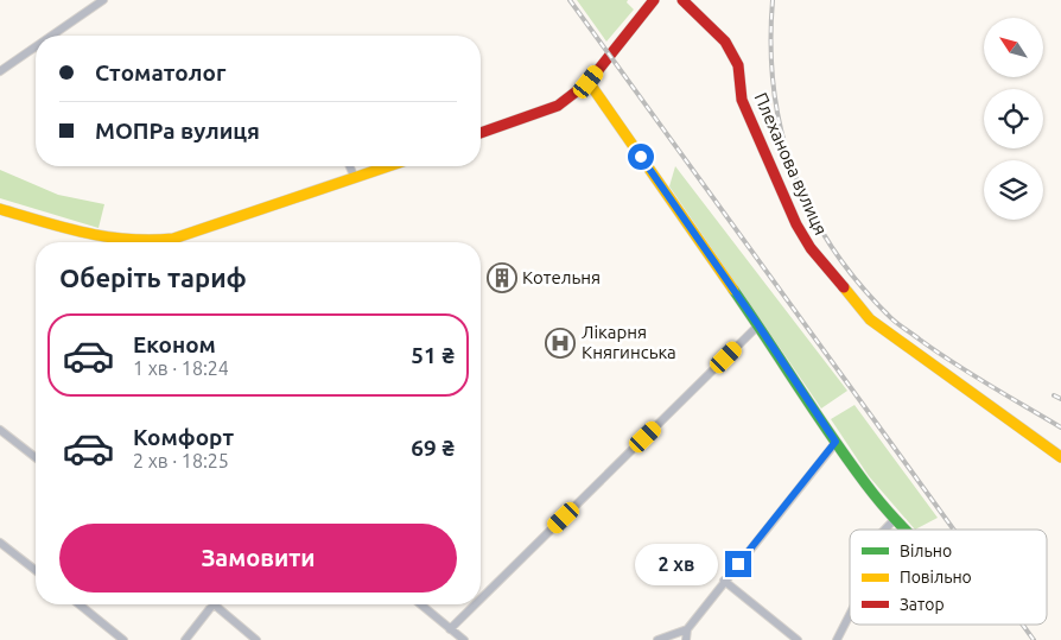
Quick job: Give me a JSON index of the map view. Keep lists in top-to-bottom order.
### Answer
{
  "streets": {
    "street": ["Плеханова вулиця"]
  },
  "places": {
    "building": ["Котельня"],
    "hospital": ["Лікарня Княгинська"]
  },
  "legend": ["Вільно", "Повільно", "Затор"],
  "north": "top left",
  "page": {
    "banner": ["Стоматолог", "МОПРа вулиця"],
    "heading": "Оберіть тариф",
    "list": [
      {
        "name": "Економ",
        "note": "1 хв · 18:24",
        "value": "51 ₴"
      },
      {
        "name": "Комфорт",
        "note": "2 хв · 18:25",
        "value": "69 ₴"
      }
    ],
    "buttons": "Замовити",
    "bubble": "2 хв"
  }
}
